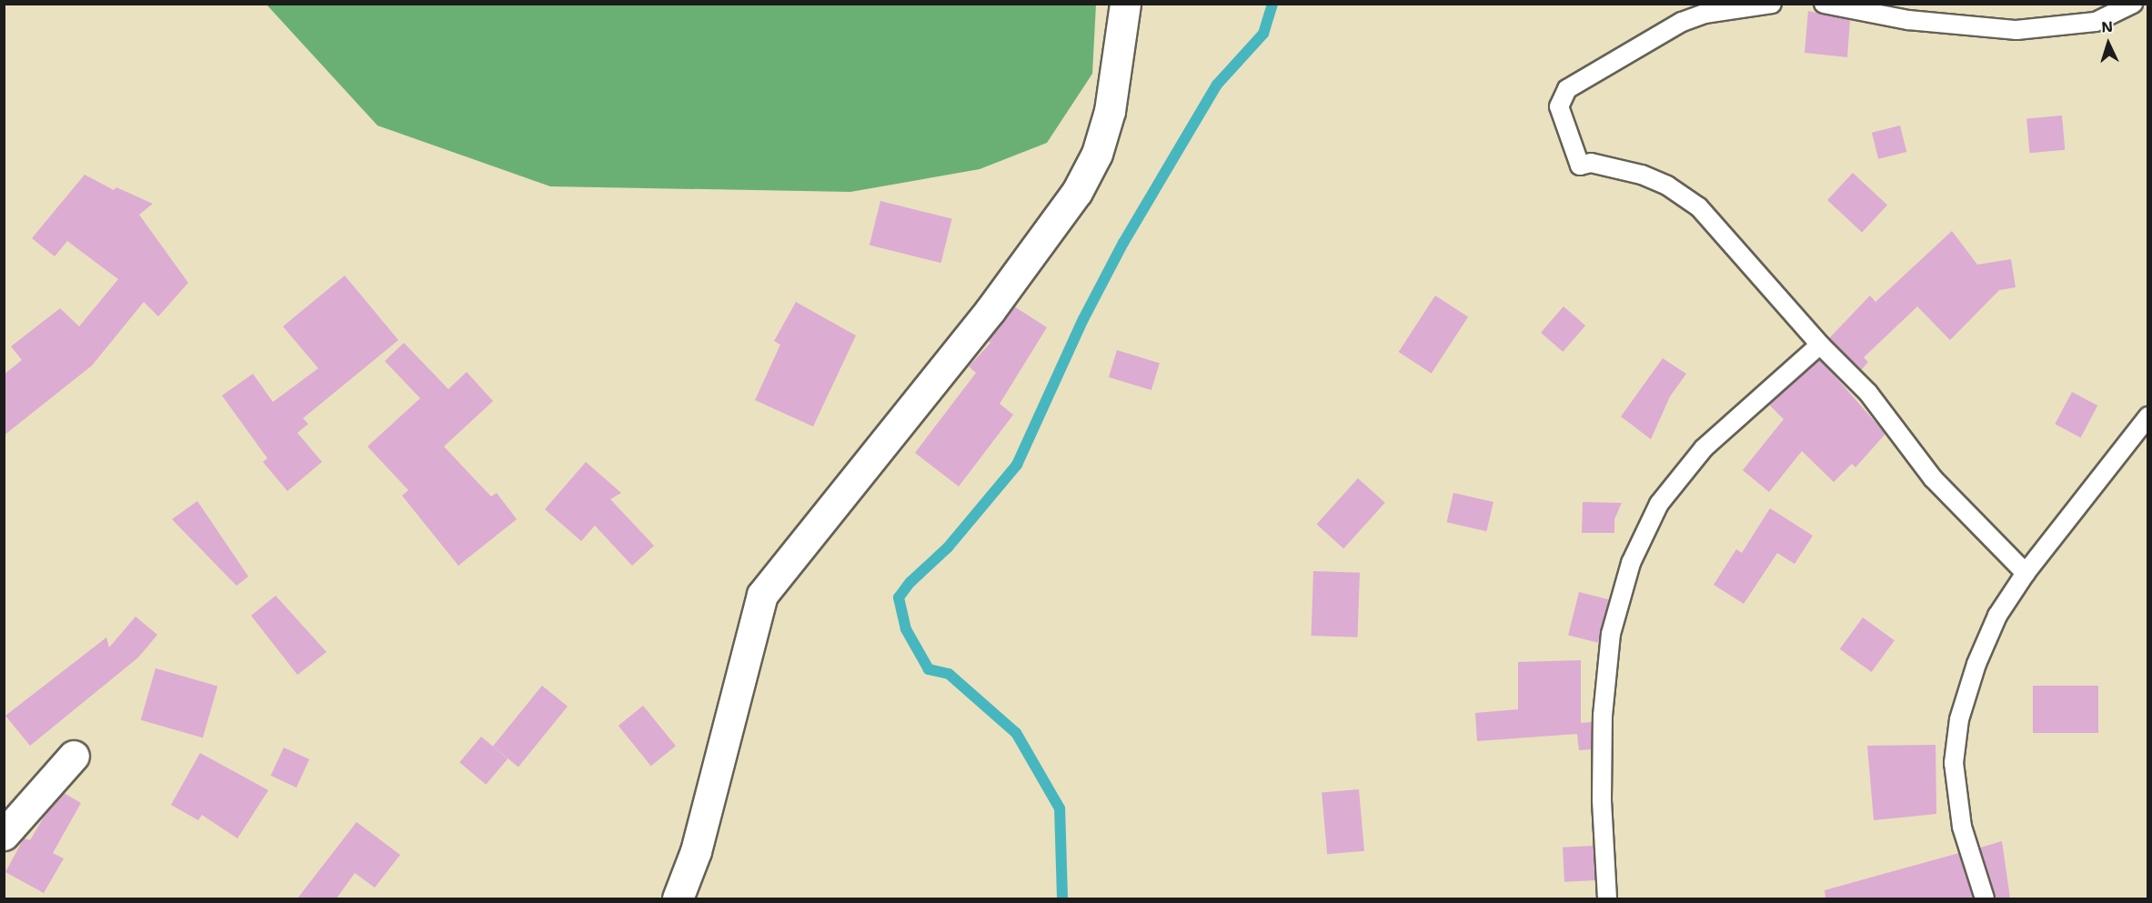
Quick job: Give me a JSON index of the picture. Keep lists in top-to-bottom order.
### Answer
{
  "north": "top"
}
